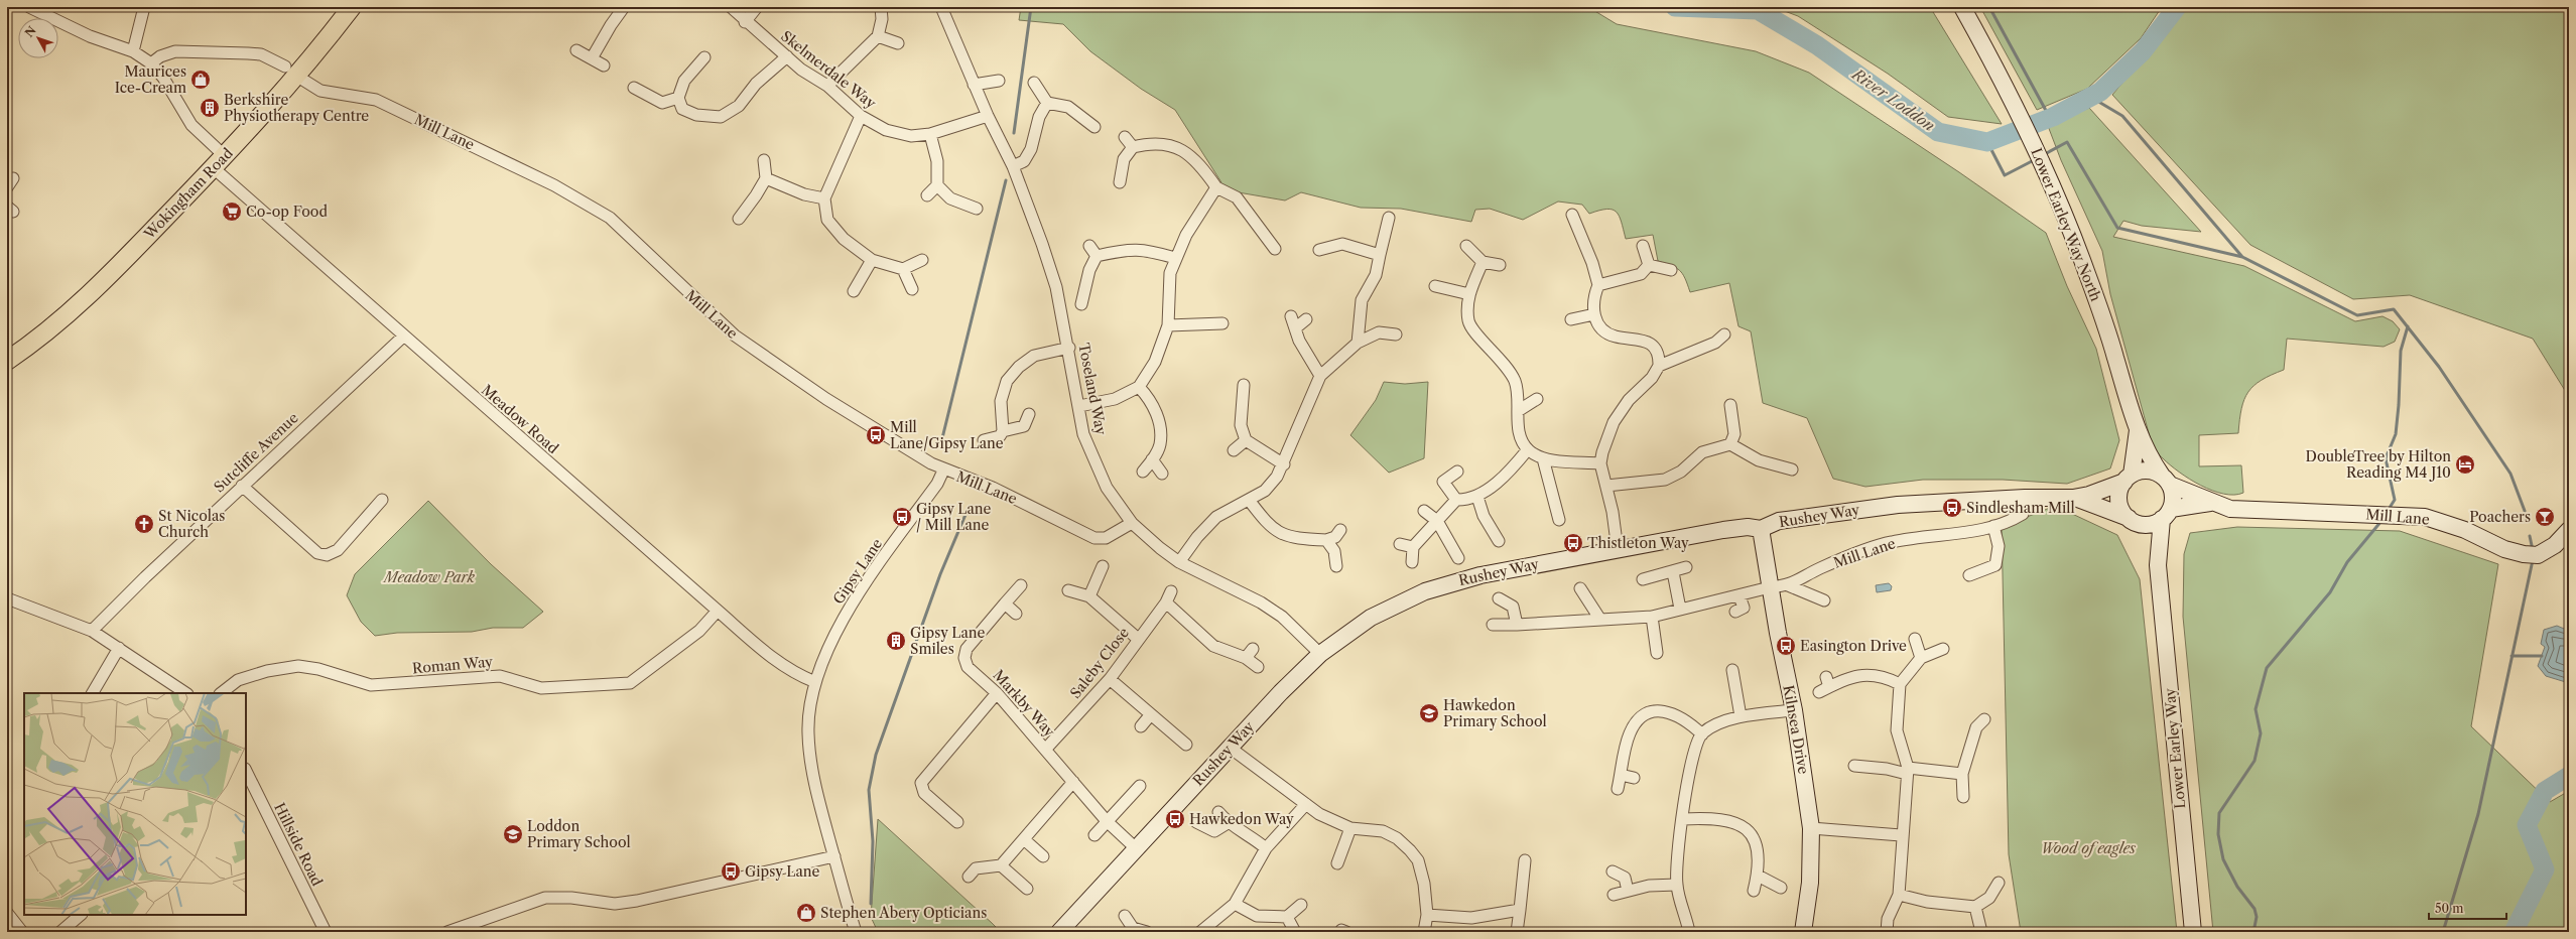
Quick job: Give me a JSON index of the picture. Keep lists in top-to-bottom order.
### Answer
{
  "streets": {
    "main road": ["Wokingham Road"],
    "street": [
      "Skelmerdale Way",
      "Mill Lane",
      "Lower Earley Way North",
      "Toseland Way",
      "Meadow Road",
      "Sutcliffe Avenue",
      "Rushey Way",
      "Gipsy Lane",
      "Saleby Close",
      "Roman Way",
      "Markby Way",
      "Kilnsea Drive",
      "Lower Earley Way",
      "Hillside Road"
    ]
  },
  "crossings": [
    ["Skelmerdale Way", "Toseland Way"],
    ["Mill Lane", "Wokingham Road"],
    ["Mill Lane", "Lower Earley Way North"],
    ["Mill Lane", "Toseland Way"],
    ["Mill Lane", "Meadow Road"],
    ["Mill Lane", "Rushey Way"],
    ["Mill Lane", "Gipsy Lane"],
    ["Mill Lane", "Kilnsea Drive"],
    ["Mill Lane", "Lower Earley Way"],
    ["Wokingham Road", "Meadow Road"],
    ["Lower Earley Way North", "Rushey Way"],
    ["Lower Earley Way North", "Lower Earley Way"],
    ["Toseland Way", "Rushey Way"],
    ["Meadow Road", "Sutcliffe Avenue"],
    ["Meadow Road", "Gipsy Lane"],
    ["Meadow Road", "Roman Way"],
    ["Rushey Way", "Markby Way"],
    ["Rushey Way", "Kilnsea Drive"],
    ["Rushey Way", "Lower Earley Way"],
    ["Saleby Close", "Markby Way"]
  ],
  "water": ["River Loddon"],
  "parks": ["Meadow Park", "Wood of eagles"],
  "places": {
    "shop": ["Maurices Ice-Cream", "Stephen Abery Opticians"],
    "building": ["Berkshire Physiotherapy Centre", "Gipsy Lane Smiles"],
    "supermarket": ["Co-op Food"],
    "bus stop": [
      "Mill Lane/Gipsy Lane",
      "Sindlesham Mill",
      "Gipsy Lane / Mill Lane",
      "Thistleton Way",
      "Easington Drive",
      "Hawkedon Way",
      "Gipsy Lane"
    ],
    "hotel": ["DoubleTree by Hilton Reading M4 J10"],
    "bar": ["Poachers"],
    "church": ["St Nicolas Church"],
    "school or university": ["Hawkedon Primary School", "Loddon Primary School"]
  },
  "scale_bar": "50 m",
  "north": "top left"
}
